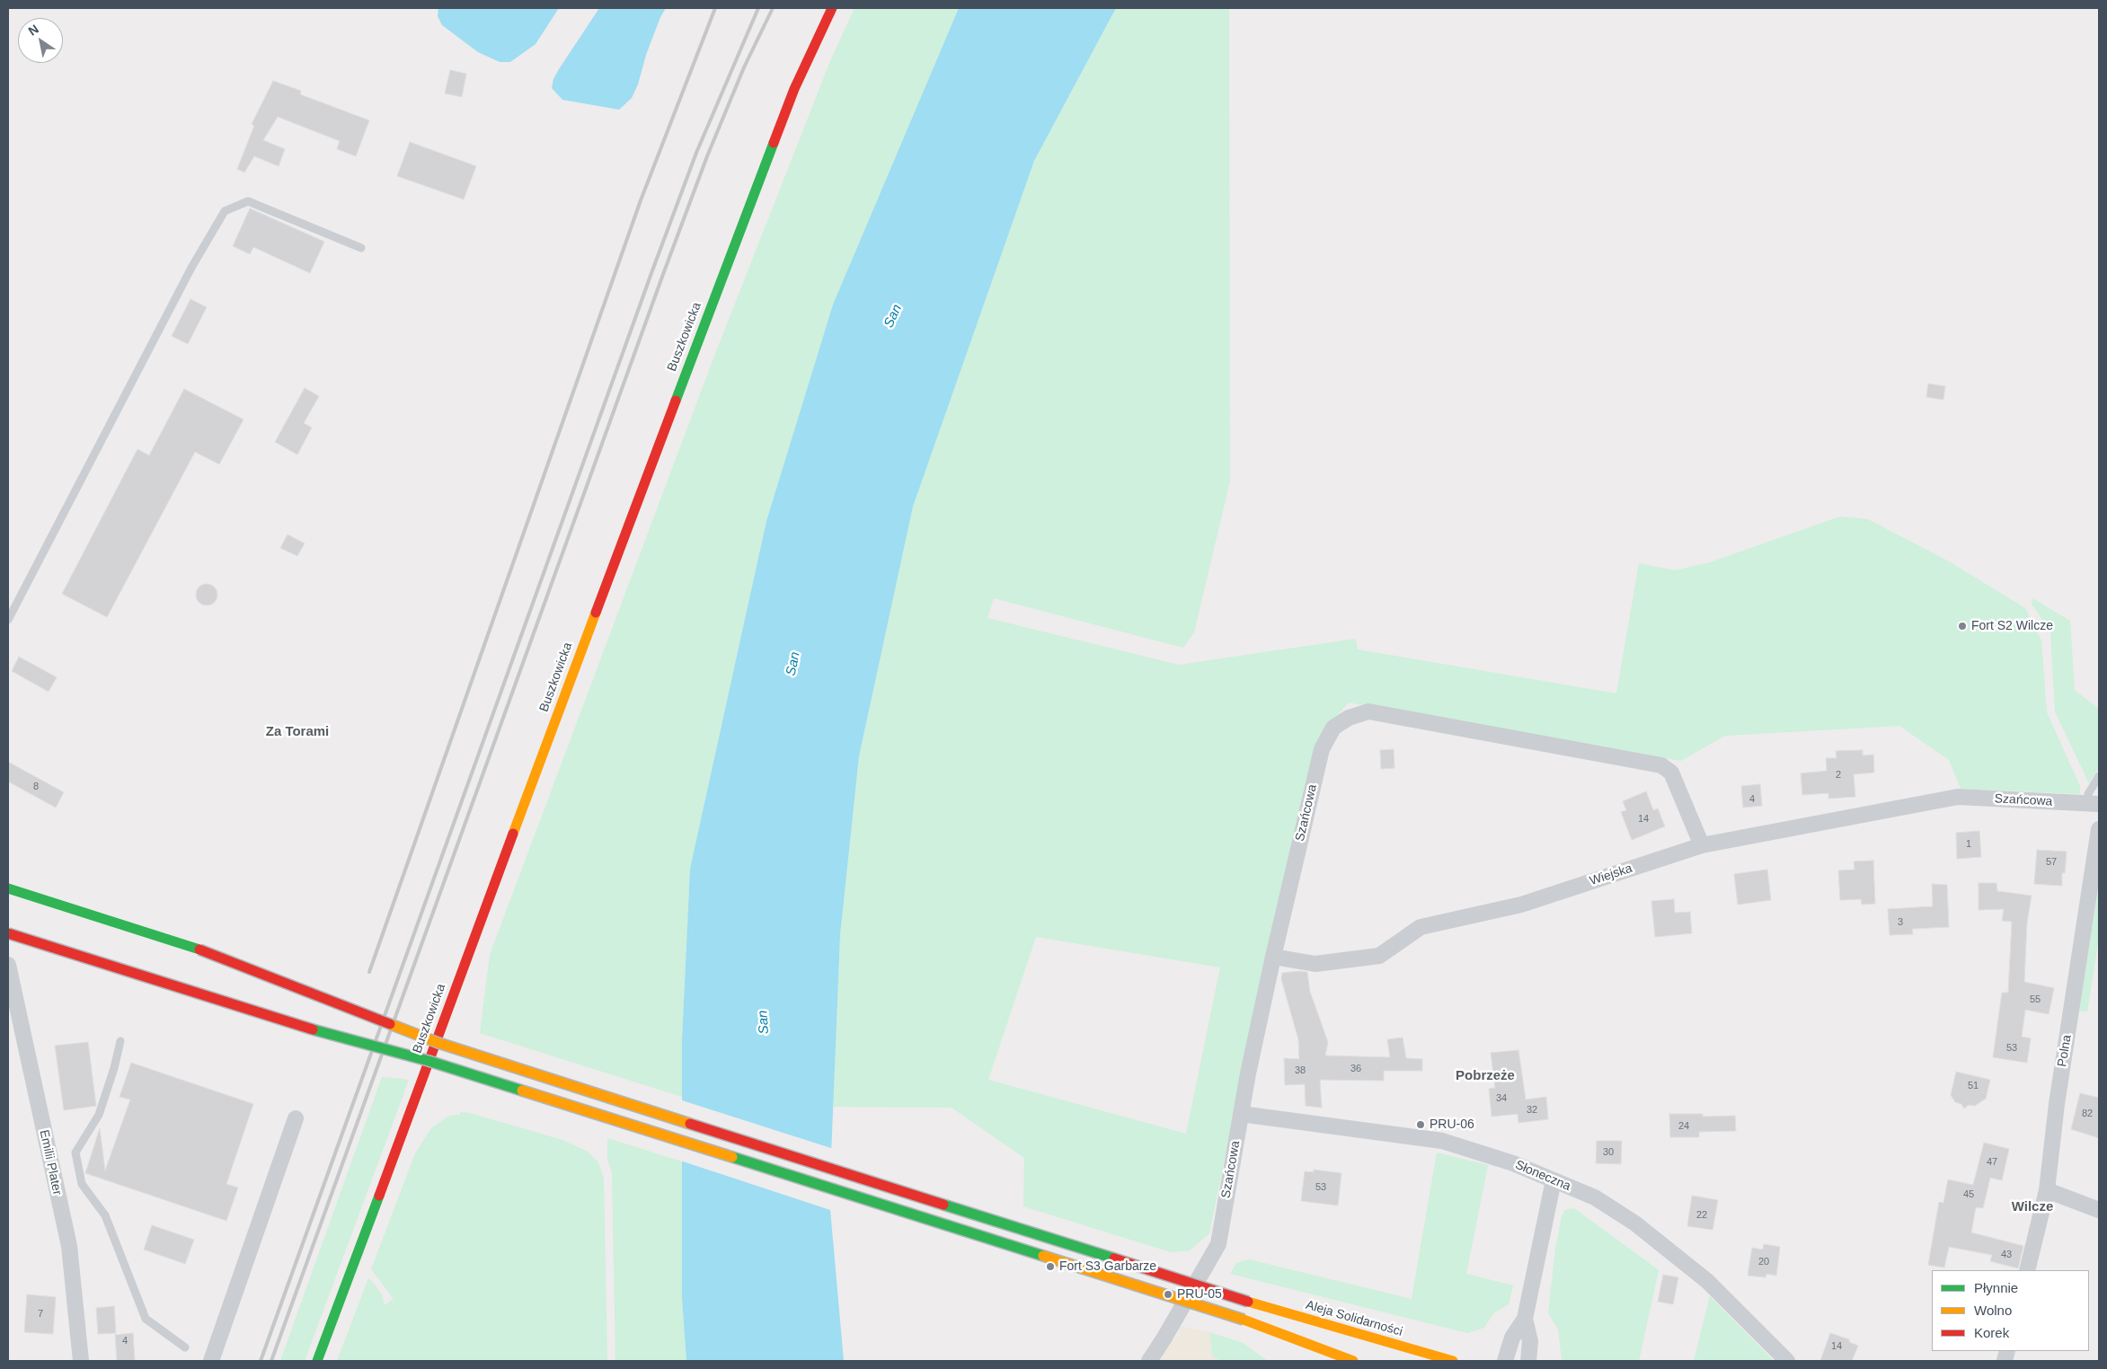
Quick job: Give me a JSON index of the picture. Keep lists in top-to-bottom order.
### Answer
{
  "streets": {
    "main road": ["Buszkowicka", "Aleja Solidarności"],
    "street": [
      "Szańcowa",
      "Wiejska",
      "Polna",
      "Emilii Plater",
      "Słoneczna"
    ]
  },
  "crossings": [
    ["Szańcowa", "Wiejska"],
    ["Szańcowa", "Słoneczna"]
  ],
  "districts": ["Za Torami", "Pobrzeże", "Wilcze"],
  "water": ["San"],
  "places": [
    "Fort S2 Wilcze",
    "PRU-06",
    "Fort S3 Garbarze",
    "PRU-05"
  ],
  "house_numbers": [
    "2",
    "8",
    "4",
    "14",
    "1",
    "57",
    "3",
    "55",
    "53",
    "36",
    "38",
    "51",
    "34",
    "32",
    "82",
    "24",
    "30",
    "47",
    "53",
    "45",
    "22",
    "43",
    "20",
    "7",
    "4",
    "14"
  ],
  "legend": ["Płynnie", "Wolno", "Korek"],
  "north": "top left"
}
